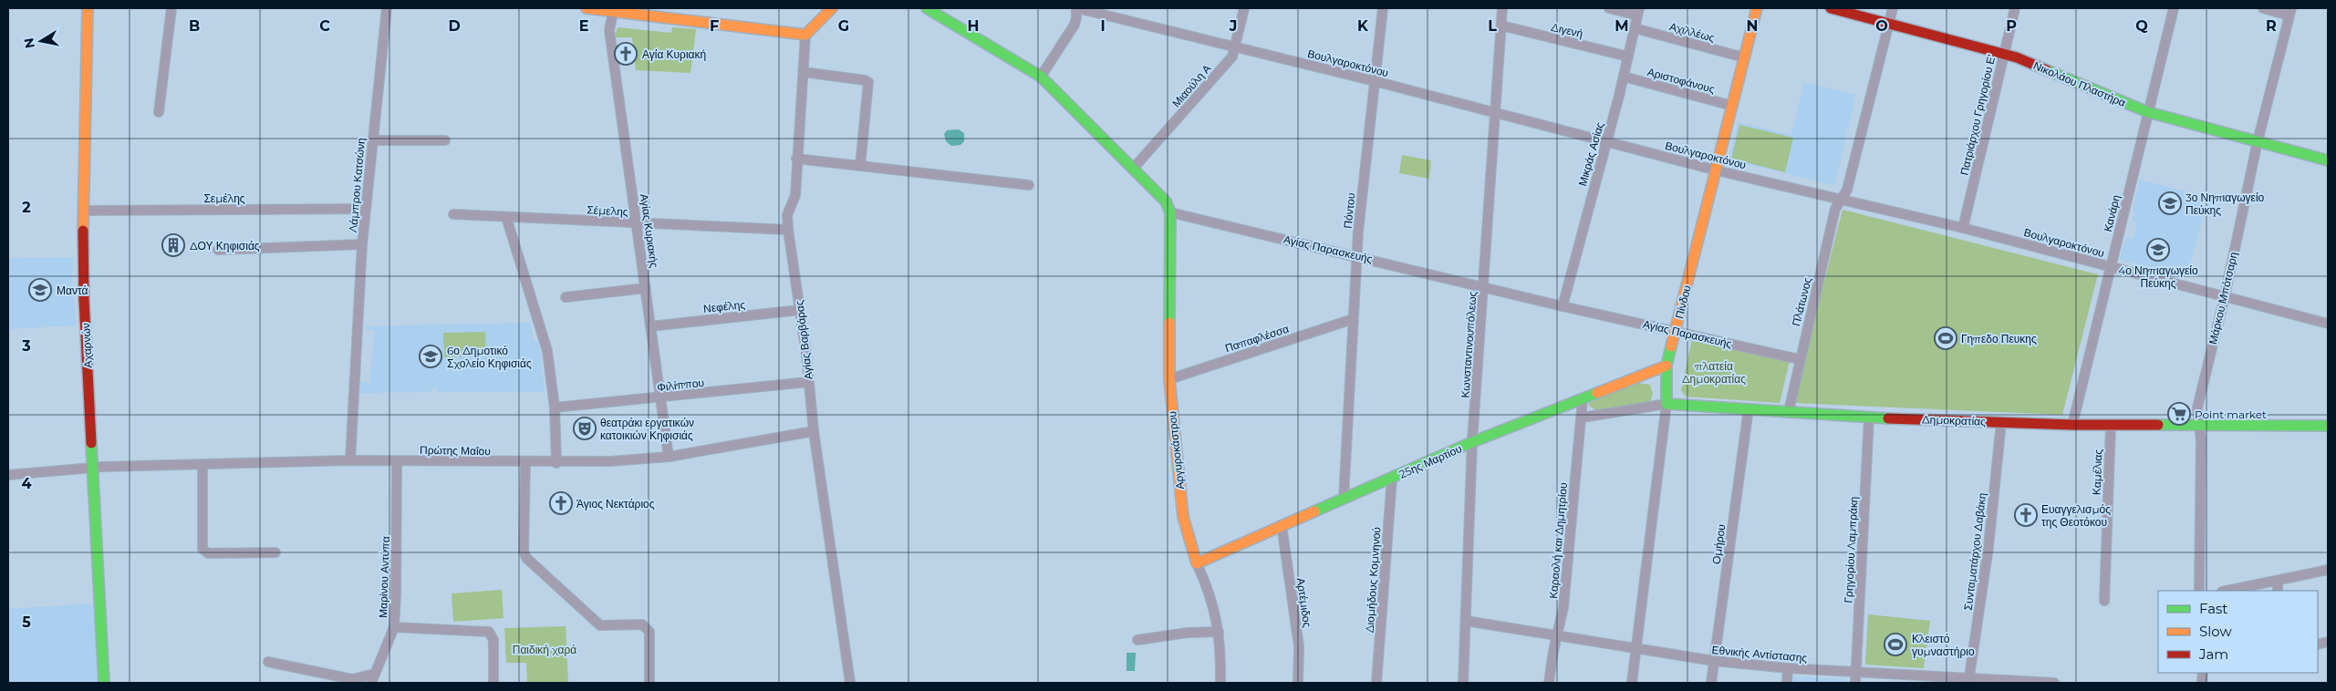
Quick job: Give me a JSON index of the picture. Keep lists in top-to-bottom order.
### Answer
{
  "streets": {
    "street": [
      "Διγενή",
      "Αχιλλέως",
      "Βουλγαροκτόνου",
      "Αριστοφάνους",
      "Νικολάου Πλαστήρα",
      "Μιαούλη Α",
      "Πατριάρχου Γρηγορίου Ε'",
      "Μικράς Ασίας",
      "Λάμπρου Κατσώνη",
      "Σεμέλης",
      "Σέμελης",
      "Πόντου",
      "Κανάρη",
      "Αγίας Κυριακής",
      "Αγίας Παρασκευής",
      "Μάρκου Μπότσαρη",
      "Πίνδου",
      "Πλάτωνος",
      "Νεφέλης",
      "Παπαφλέσσα",
      "Αγίας Βαρβάρας",
      "Κωνσταντινουπόλεως",
      "Αχαρνών",
      "Φιλίππου",
      "Δημοκρατίας",
      "Πρώτης Μαΐου",
      "Αργυροκάστρου",
      "25ης Μαρτίου",
      "Καμέλιας",
      "Καραολή και Δημητρίου",
      "Ομήρου",
      "Γρηγορίου Λαμπράκη",
      "Συνταματάρχου Δαβάκη",
      "Μαρίνου Αντύπα",
      "Διομήδους Κομνηνού",
      "Αρτέμιδος",
      "Εθνικής Αντίστασης"
    ]
  },
  "crossings": [
    ["Διγενή", "Μικράς Ασίας"],
    ["Διγενή", "Κωνσταντινουπόλεως"],
    ["Αχιλλέως", "Μικράς Ασίας"],
    ["Αχιλλέως", "Πίνδου"],
    ["Βουλγαροκτόνου", "Μιαούλη Α"],
    ["Βουλγαροκτόνου", "Πατριάρχου Γρηγορίου Ε'"],
    ["Βουλγαροκτόνου", "Μικράς Ασίας"],
    ["Βουλγαροκτόνου", "Πόντου"],
    ["Βουλγαροκτόνου", "Κανάρη"],
    ["Βουλγαροκτόνου", "Μάρκου Μπότσαρη"],
    ["Βουλγαροκτόνου", "Πίνδου"],
    ["Βουλγαροκτόνου", "Πλάτωνος"],
    ["Βουλγαροκτόνου", "Κωνσταντινουπόλεως"],
    ["Αριστοφάνους", "Μικράς Ασίας"],
    ["Αριστοφάνους", "Πίνδου"],
    ["Νικολάου Πλαστήρα", "Πατριάρχου Γρηγορίου Ε'"],
    ["Νικολάου Πλαστήρα", "Κανάρη"],
    ["Νικολάου Πλαστήρα", "Μάρκου Μπότσαρη"],
    ["Νικολάου Πλαστήρα", "Πλάτωνος"],
    ["Μικράς Ασίας", "Αγίας Παρασκευής"],
    ["Λάμπρου Κατσώνη", "Σεμέλης"],
    ["Λάμπρου Κατσώνη", "Πρώτης Μαΐου"],
    ["Σεμέλης", "Αχαρνών"],
    ["Σέμελης", "Αγίας Κυριακής"],
    ["Σέμελης", "Αγίας Βαρβάρας"],
    ["Πόντου", "Αγίας Παρασκευής"],
    ["Πόντου", "Παπαφλέσσα"],
    ["Πόντου", "25ης Μαρτίου"],
    ["Κανάρη", "Δημοκρατίας"],
    ["Αγίας Κυριακής", "Νεφέλης"],
    ["Αγίας Κυριακής", "Φιλίππου"],
    ["Αγίας Κυριακής", "Πρώτης Μαΐου"],
    ["Αγίας Παρασκευής", "Πίνδου"],
    ["Αγίας Παρασκευής", "Πλάτωνος"],
    ["Αγίας Παρασκευής", "Κωνσταντινουπόλεως"],
    ["Αγίας Παρασκευής", "Αργυροκάστρου"],
    ["Μάρκου Μπότσαρη", "Δημοκρατίας"],
    ["Πίνδου", "Δημοκρατίας"],
    ["Πίνδου", "25ης Μαρτίου"],
    ["Πίνδου", "Εθνικής Αντίστασης"],
    ["Πλάτωνος", "Δημοκρατίας"],
    ["Νεφέλης", "Αγίας Βαρβάρας"],
    ["Παπαφλέσσα", "Αργυροκάστρου"],
    ["Αγίας Βαρβάρας", "Φιλίππου"],
    ["Αγίας Βαρβάρας", "Πρώτης Μαΐου"],
    ["Κωνσταντινουπόλεως", "25ης Μαρτίου"],
    ["Κωνσταντινουπόλεως", "Εθνικής Αντίστασης"],
    ["Αχαρνών", "Πρώτης Μαΐου"],
    ["Δημοκρατίας", "Καμέλιας"],
    ["Δημοκρατίας", "Καραολή και Δημητρίου"],
    ["Δημοκρατίας", "Ομήρου"],
    ["Δημοκρατίας", "Γρηγορίου Λαμπράκη"],
    ["Δημοκρατίας", "Συνταματάρχου Δαβάκη"],
    ["Πρώτης Μαΐου", "Μαρίνου Αντύπα"],
    ["Αργυροκάστρου", "25ης Μαρτίου"],
    ["25ης Μαρτίου", "Καραολή και Δημητρίου"],
    ["25ης Μαρτίου", "Διομήδους Κομνηνού"],
    ["25ης Μαρτίου", "Αρτέμιδος"],
    ["Καραολή και Δημητρίου", "Εθνικής Αντίστασης"],
    ["Ομήρου", "Εθνικής Αντίστασης"],
    ["Γρηγορίου Λαμπράκη", "Εθνικής Αντίστασης"],
    ["Συνταματάρχου Δαβάκη", "Εθνικής Αντίστασης"]
  ],
  "parks": ["πλατεία Δημοκρατίας", "Παιδική χαρά"],
  "places": {
    "church": ["Αγία Κυριακή", "Άγιος Νεκτάριος", "Ευαγγελισμός της Θεοτόκου"],
    "school or university": [
      "3ο Νηπιαγωγείο Πεύκης",
      "4ο Νηπιαγωγείο Πεύκης",
      "Μαντά",
      "6ο Δημοτικό Σχολείο Κηφισιάς"
    ],
    "building": ["ΔΟΥ Κηφισιάς"],
    "sports": ["Γηπεδο Πευκης", "Κλειστό γυμναστήριο"],
    "supermarket": ["Point market"],
    "theatre": ["θεατράκι εργατικών κατοικιών Κηφισιάς"]
  },
  "legend": ["Fast", "Slow", "Jam"],
  "north": "left",
  "grid": {
    "columns": [
      "B",
      "C",
      "D",
      "E",
      "F",
      "G",
      "H",
      "I",
      "J",
      "K",
      "L",
      "M",
      "N",
      "O",
      "P",
      "Q",
      "R"
    ],
    "rows": [
      "2",
      "3",
      "4",
      "5"
    ]
  }
}
